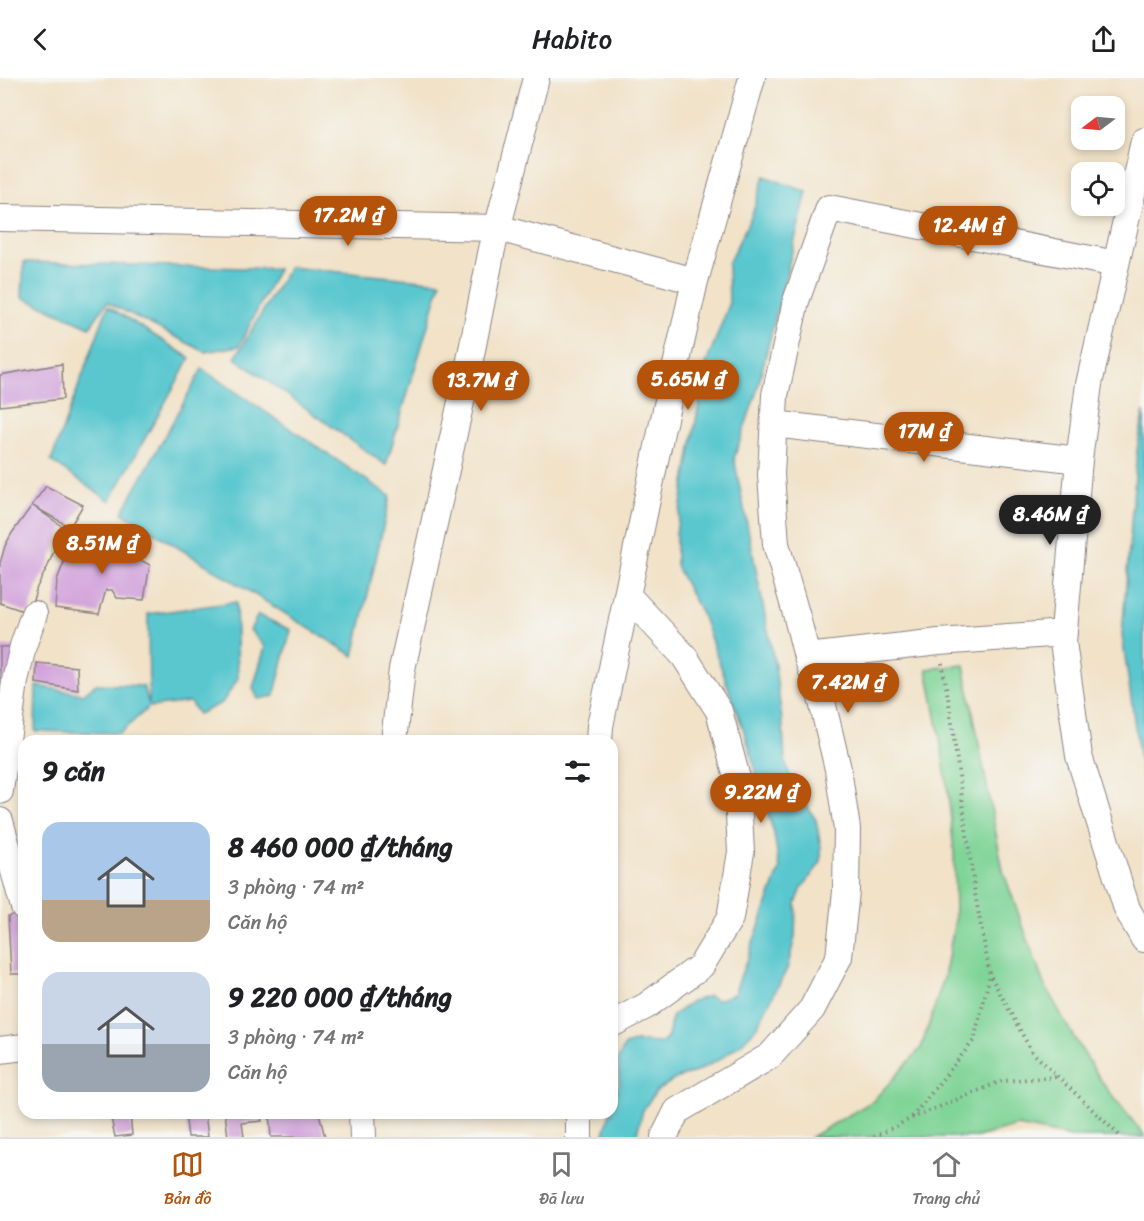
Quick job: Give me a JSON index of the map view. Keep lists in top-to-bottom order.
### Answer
{
  "north": "left",
  "page": {
    "header": "Habito",
    "price": [
      "17.2M ₫",
      "12.4M ₫",
      "5.65M ₫",
      "13.7M ₫",
      "17M ₫",
      "8.46M ₫",
      "8.51M ₫",
      "7.42M ₫",
      "9.22M ₫"
    ],
    "heading": "9 căn",
    "list": [
      {
        "name": "8 460 000 ₫/tháng",
        "note": "3 phòng · 74 m² · Căn hộ"
      },
      {
        "name": "9 220 000 ₫/tháng",
        "note": "3 phòng · 74 m² · Căn hộ"
      }
    ],
    "tabs": ["Bản đồ", "Đã lưu", "Trang chủ"]
  }
}
